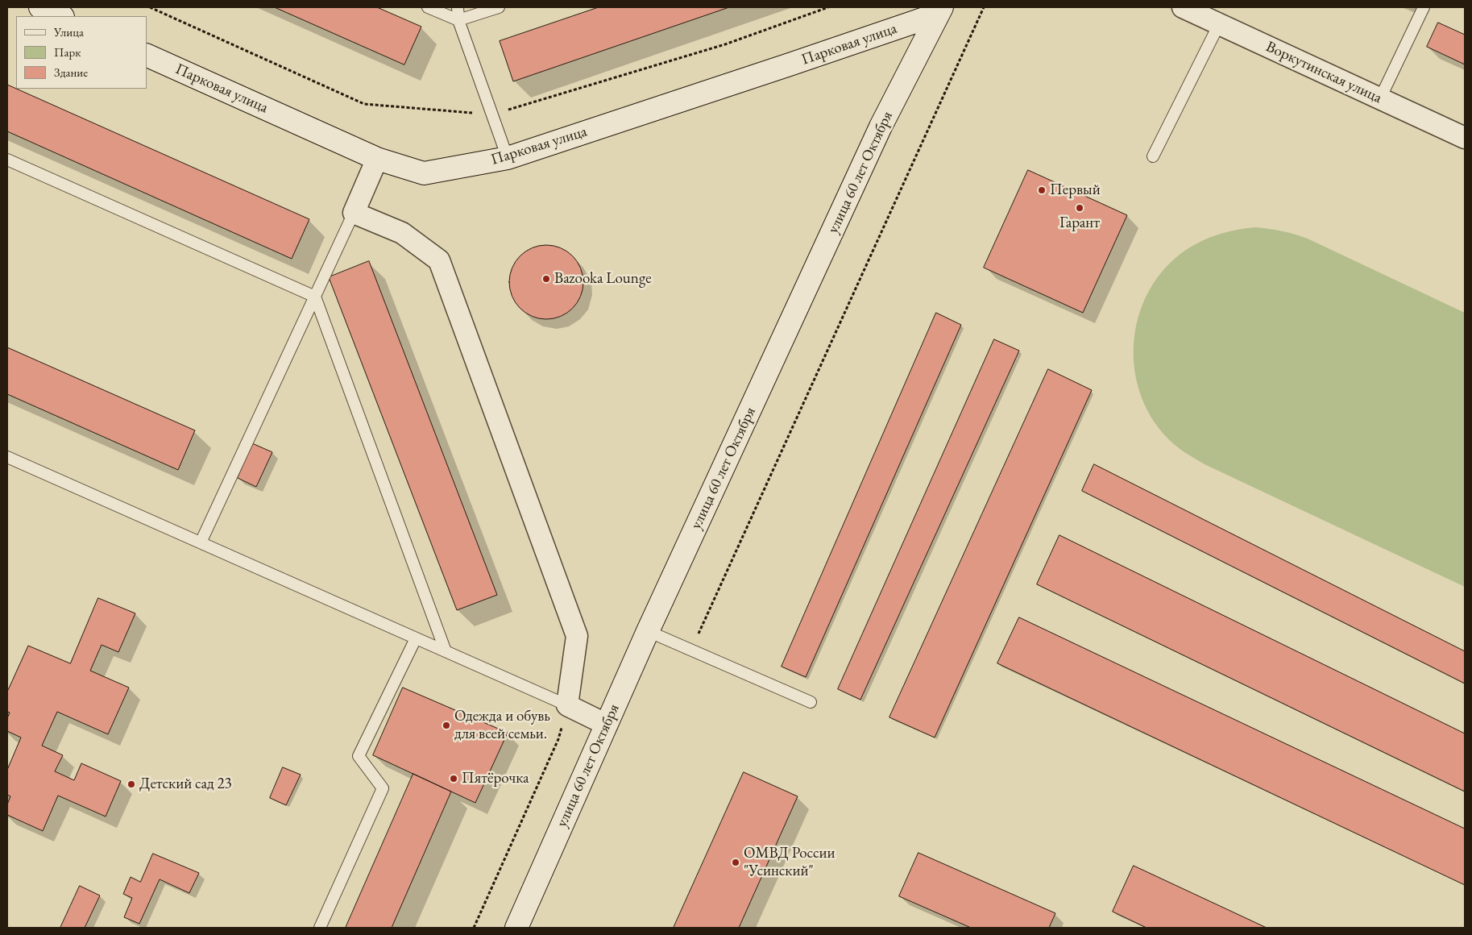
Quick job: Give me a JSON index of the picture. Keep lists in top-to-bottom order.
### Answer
{
  "streets": {
    "street": ["Парковая улица", "Воркутинская улица", "улица 60 лет Октября"]
  },
  "crossings": [
    ["Парковая улица", "улица 60 лет Октября"]
  ],
  "places": [
    "Первый",
    "Гарант",
    "Bazooka Lounge",
    "Одежда и обувь для всей семьи.",
    "Пятёрочка",
    "Детский сад 23",
    "ОМВД России \"Усинский\""
  ],
  "legend": ["Улица", "Парк", "Здание"]
}
